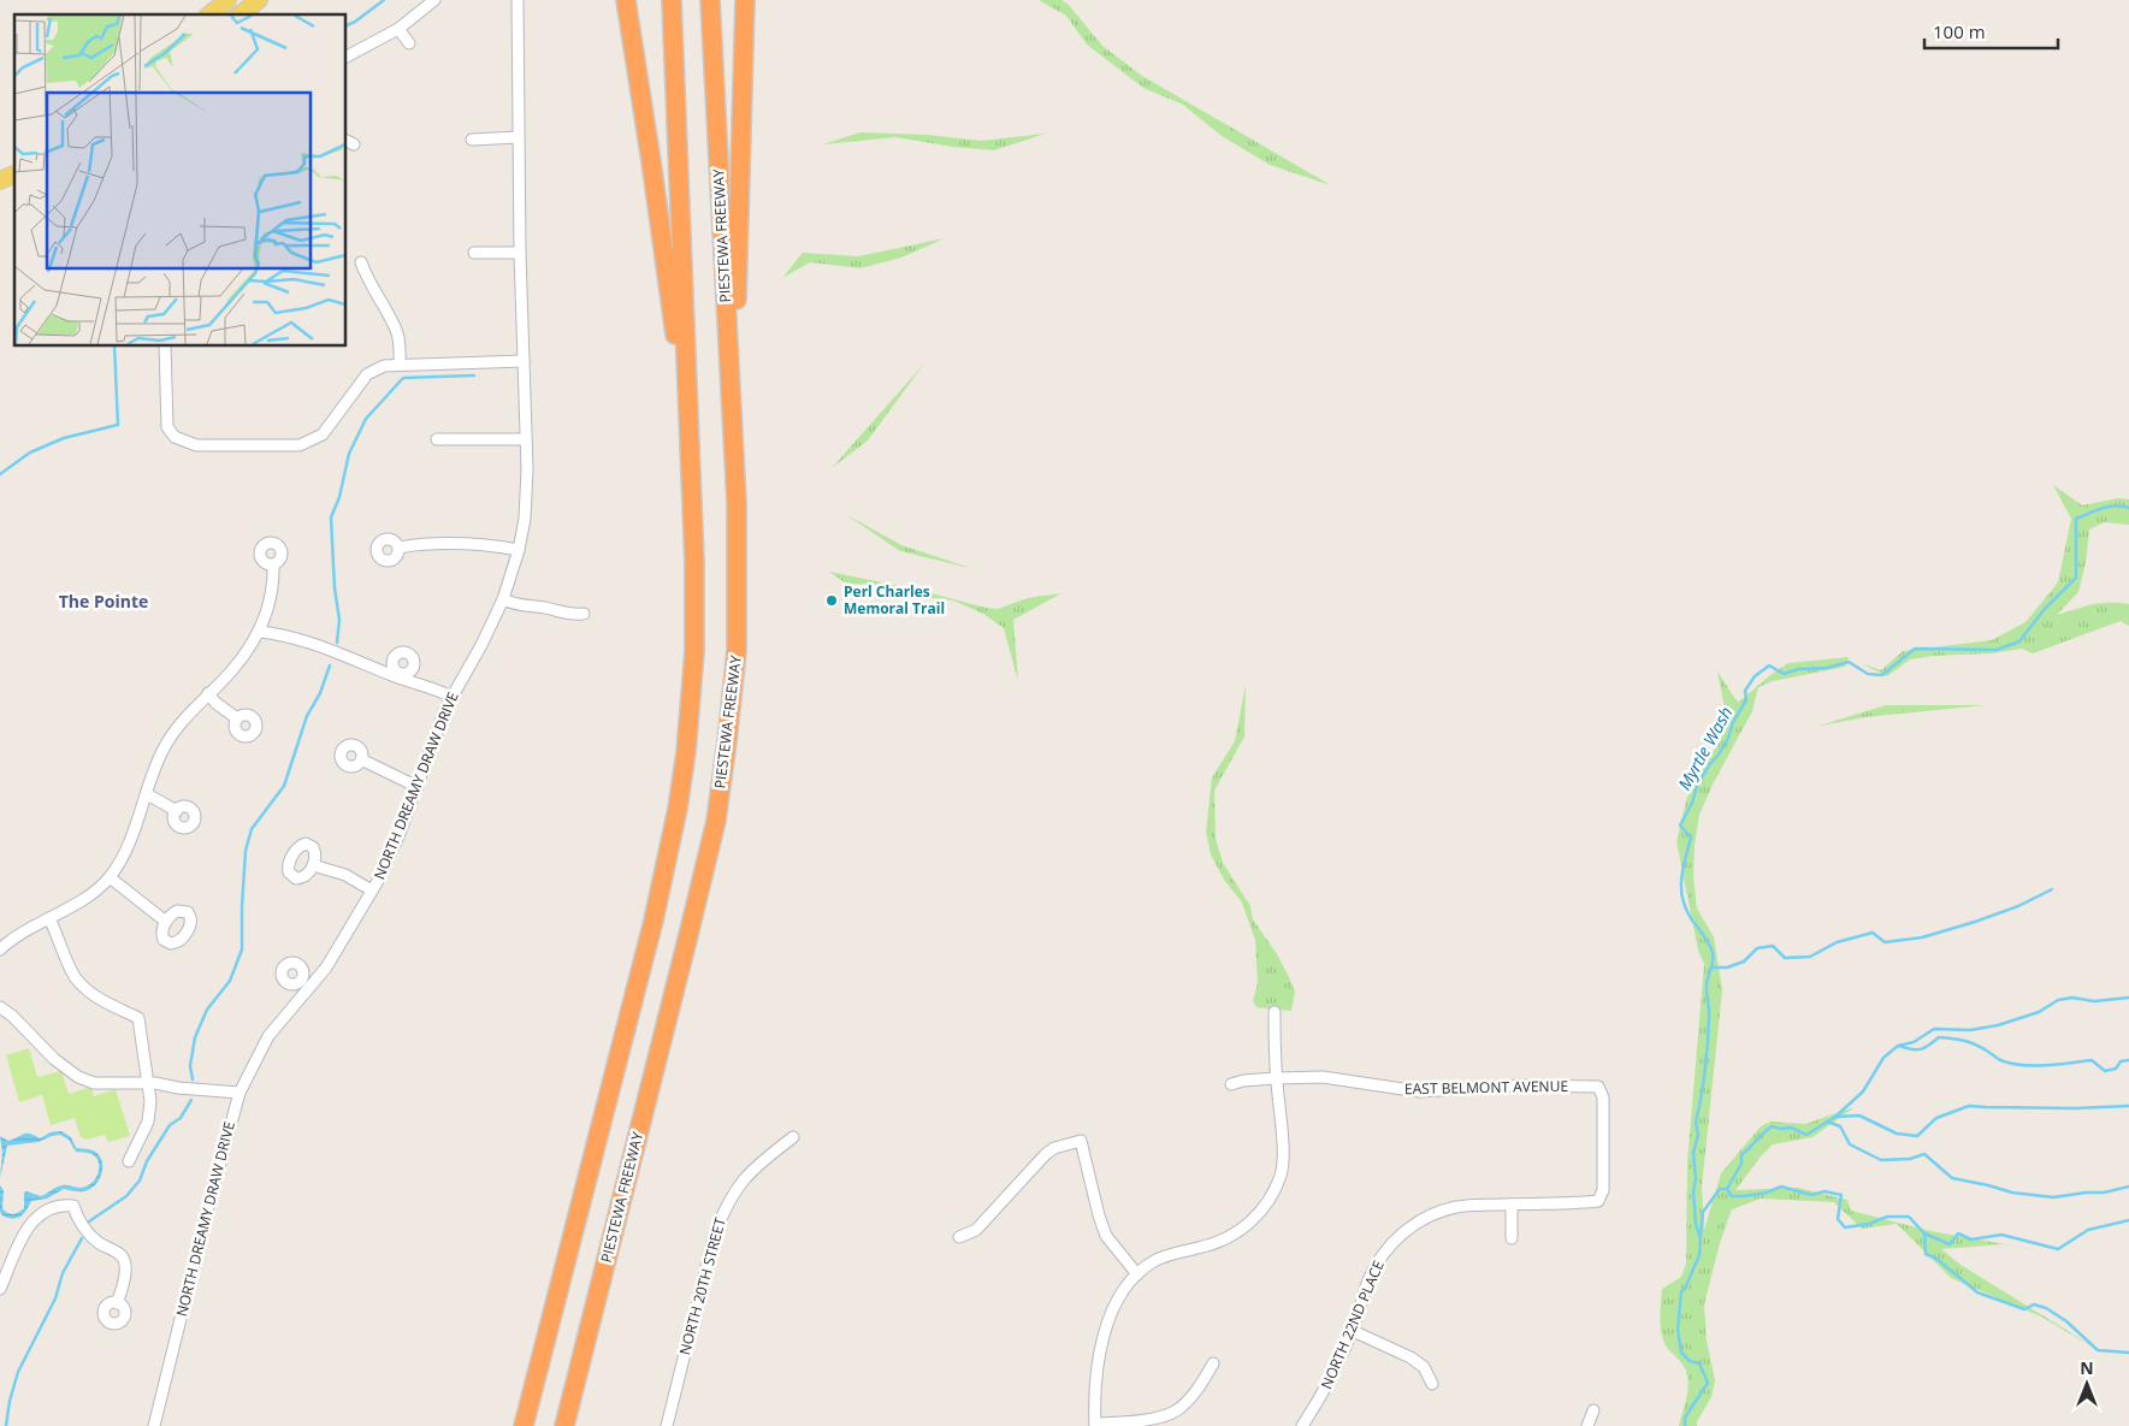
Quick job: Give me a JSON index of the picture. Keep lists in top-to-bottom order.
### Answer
{
  "streets": {
    "highway": ["PIESTEWA FREEWAY"],
    "street": [
      "NORTH DREAMY DRAW DRIVE",
      "EAST BELMONT AVENUE",
      "NORTH 20TH STREET",
      "NORTH 22ND PLACE"
    ]
  },
  "crossings": [
    ["EAST BELMONT AVENUE", "NORTH 22ND PLACE"]
  ],
  "districts": ["The Pointe"],
  "water": ["Myrtle Wash"],
  "places": ["Perl Charles Memoral Trail"],
  "scale_bar": "100 m",
  "north": "top"
}
